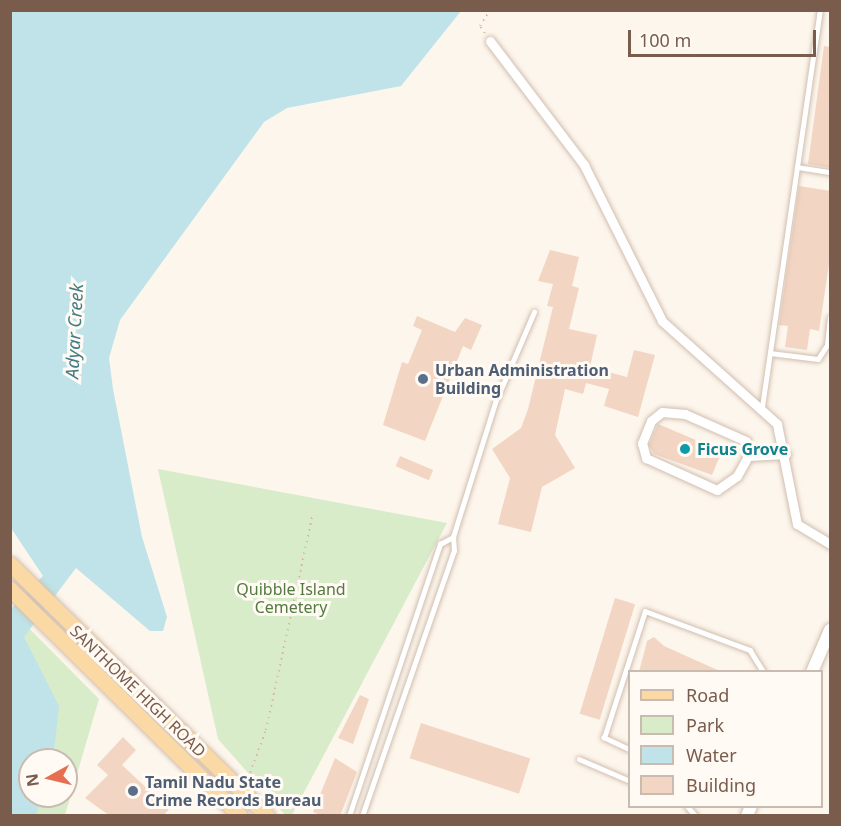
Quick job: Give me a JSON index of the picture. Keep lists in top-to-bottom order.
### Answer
{
  "streets": {
    "main road": ["SANTHOME HIGH ROAD"]
  },
  "water": ["Adyar Creek"],
  "parks": ["Quibble Island Cemetery"],
  "places": ["Urban Administration Building", "Ficus Grove", "Tamil Nadu State Crime Records Bureau"],
  "legend": [
    "Road",
    "Park",
    "Water",
    "Building"
  ],
  "scale_bar": "100 m",
  "north": "left"
}
